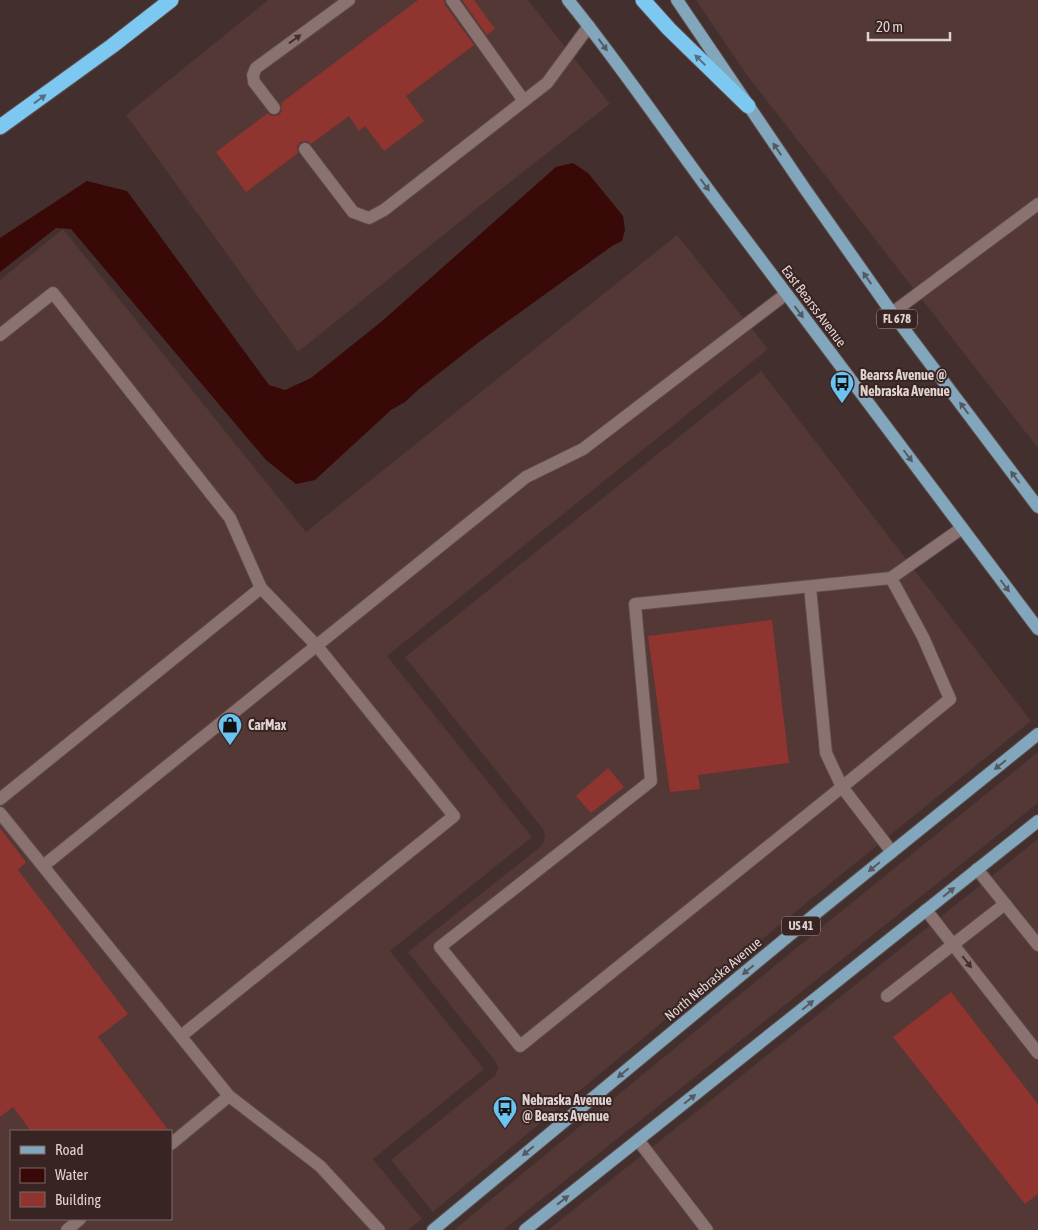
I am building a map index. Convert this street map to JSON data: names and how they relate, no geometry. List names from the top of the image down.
{
  "streets": {
    "main road": [
      "East Bearss Avenue",
      "FL 678",
      "US 41",
      "North Nebraska Avenue"
    ]
  },
  "places": {
    "bus stop": ["Bearss Avenue @ Nebraska Avenue", "Nebraska Avenue @ Bearss Avenue"],
    "shop": ["CarMax"]
  },
  "legend": ["Road", "Water", "Building"],
  "scale_bar": "20 m"
}
